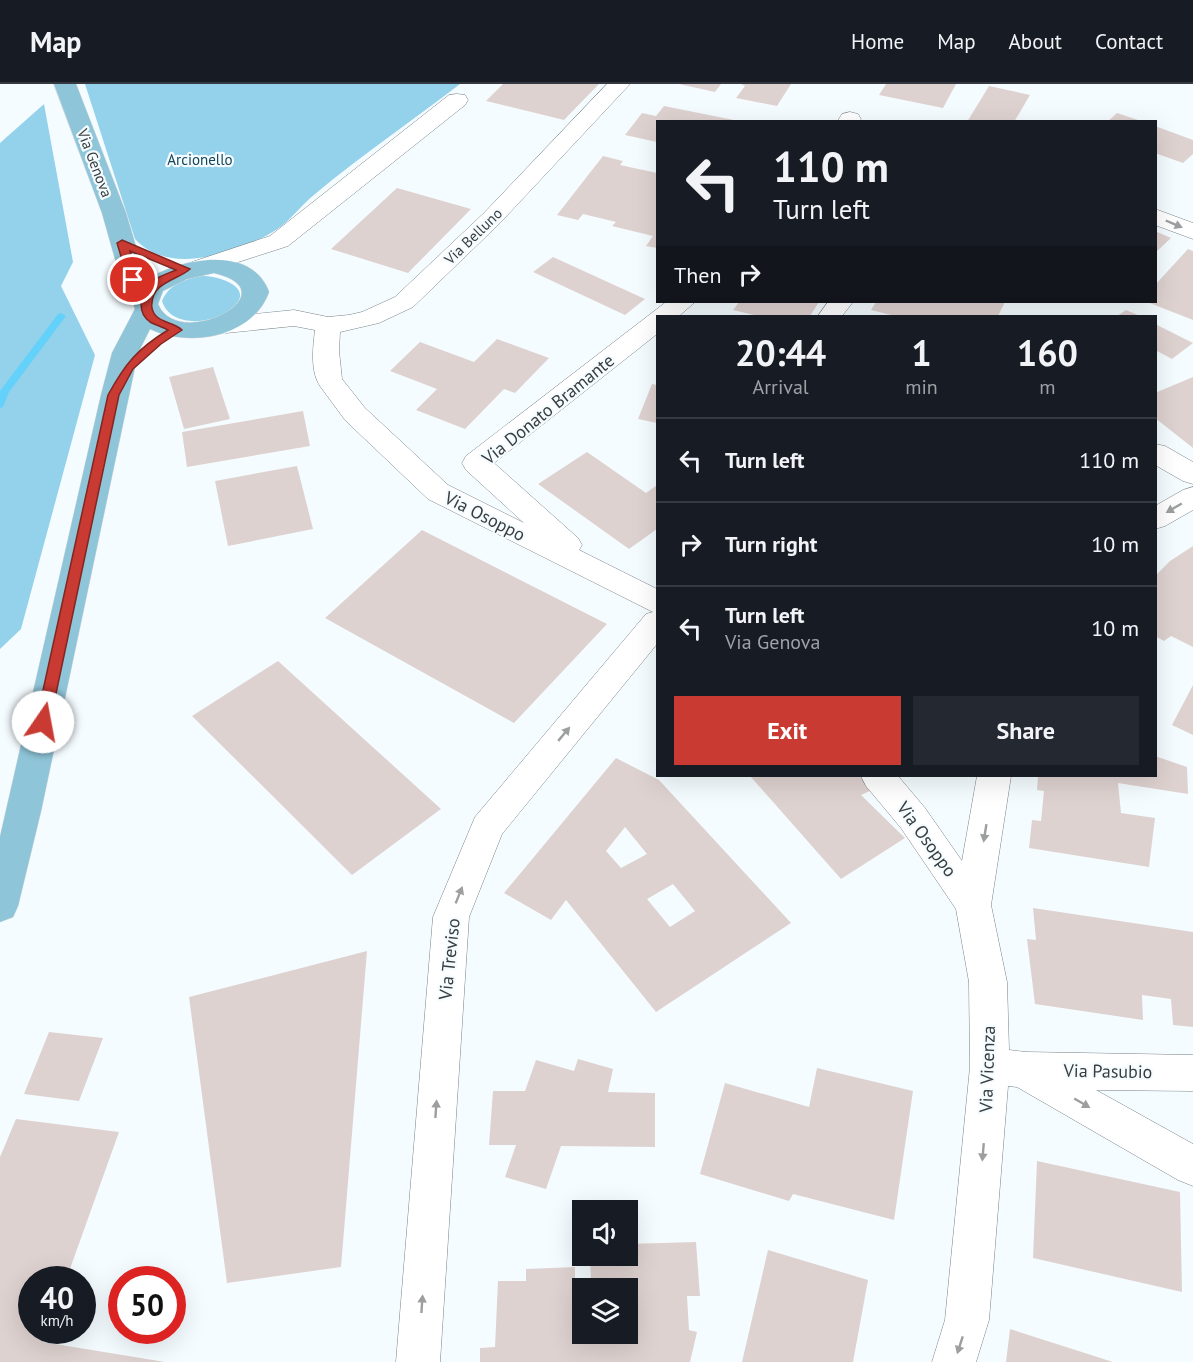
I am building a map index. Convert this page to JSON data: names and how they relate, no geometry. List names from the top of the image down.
{
  "streets": {
    "main road": ["Via Genova"],
    "street": [
      "Via Belluno",
      "Via Donato Bramante",
      "Via Osoppo",
      "Via Treviso",
      "Via Vicenza",
      "Via Pasubio"
    ]
  },
  "crossings": [
    ["Via Genova", "Via Belluno"],
    ["Via Belluno", "Via Osoppo"],
    ["Via Donato Bramante", "Via Osoppo"],
    ["Via Osoppo", "Via Vicenza"],
    ["Via Vicenza", "Via Pasubio"]
  ],
  "one_way": ["Via Treviso", "Via Vicenza"],
  "parks": ["Arcionello"],
  "page": {
    "header": "Map",
    "nav": [
      "Home",
      "Map",
      "About",
      "Contact"
    ],
    "turn": ["110 m", "Turn left"],
    "then": "Then",
    "eta": [
      "20:44",
      "Arrival",
      "1",
      "min",
      "160",
      "m"
    ],
    "list": [
      {
        "name": "Turn left",
        "value": "110 m"
      },
      {
        "name": "Turn right",
        "value": "10 m"
      },
      {
        "name": "Turn left",
        "note": "Via Genova",
        "value": "10 m"
      }
    ],
    "buttons": ["Exit", "Share"],
    "speed": "40 km/h",
    "limit": "50"
  }
}
